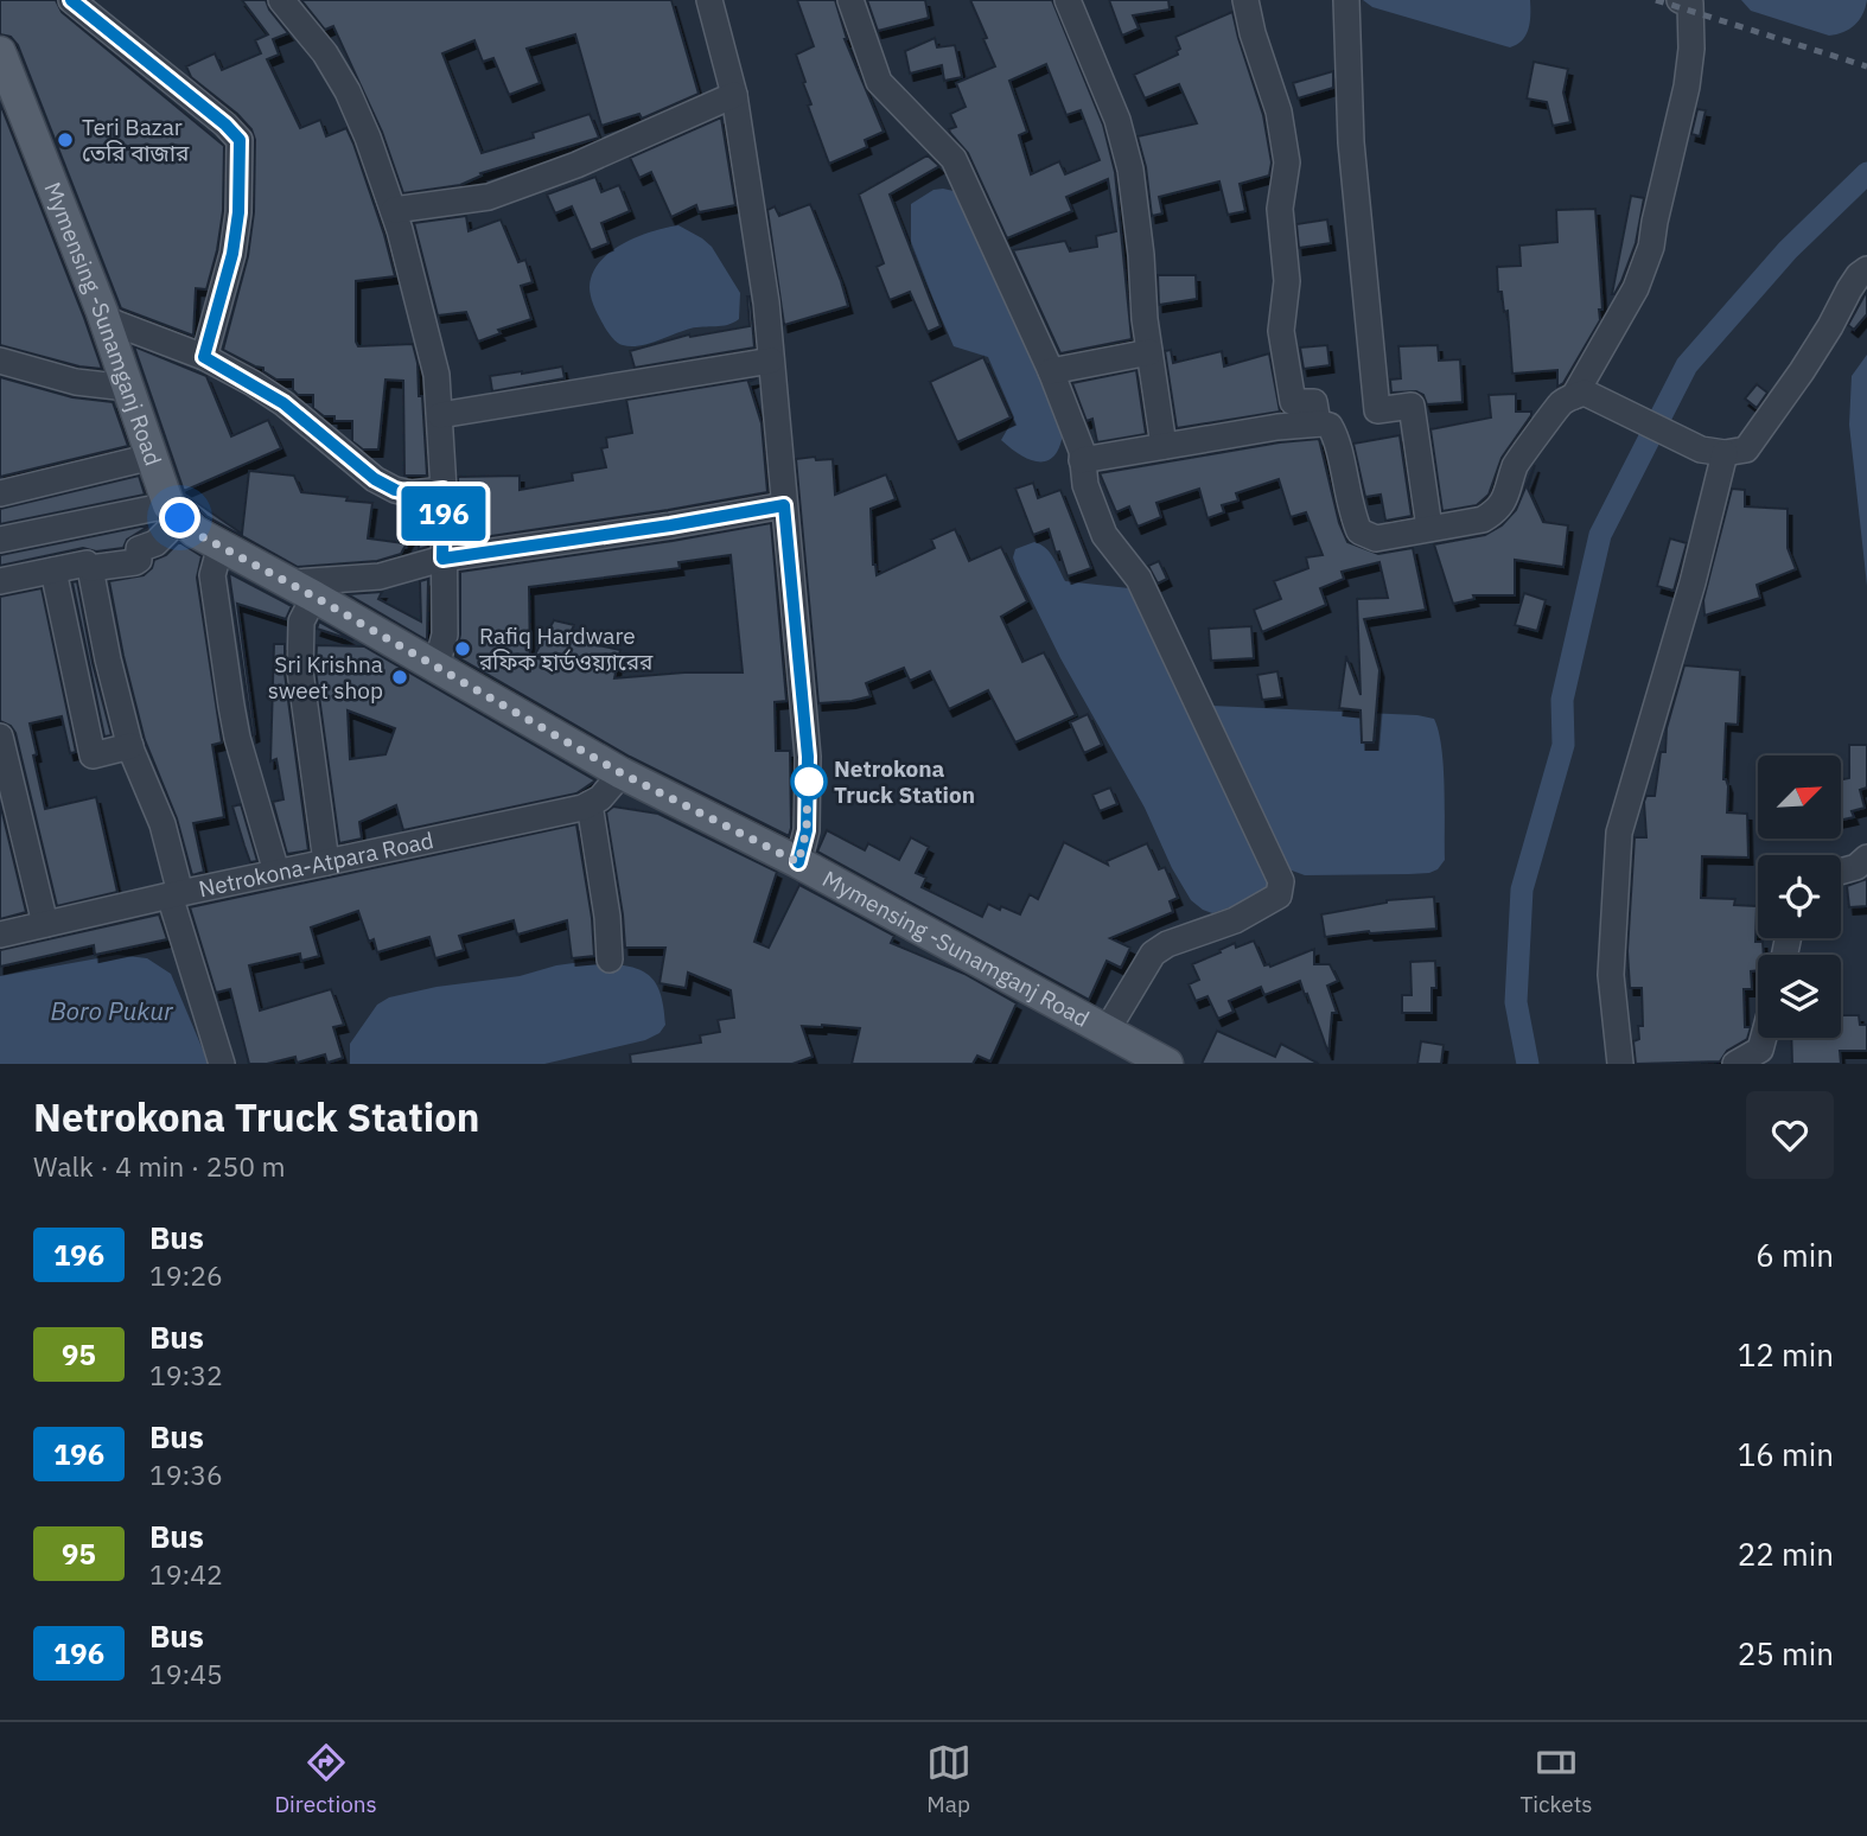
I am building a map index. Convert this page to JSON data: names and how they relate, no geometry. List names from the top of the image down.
{
  "streets": {
    "main road": ["Mymensing -Sunamganj Road"],
    "street": ["Netrokona-Atpara Road"]
  },
  "crossings": [
    ["Mymensing -Sunamganj Road", "Netrokona-Atpara Road"]
  ],
  "water": ["Boro Pukur"],
  "places": [
    "Teri Bazar তেরি বাজার",
    "Rafiq Hardware রফিক হার্ডওয়্যারের",
    "Sri Krishna sweet shop",
    "Netrokona Truck Station"
  ],
  "lines": ["bus line 196"],
  "north": "top right",
  "page": {
    "on_map": "196",
    "heading": ["Netrokona Truck Station", "Walk · 4 min · 250 m"],
    "list": [
      {
        "mark": "196",
        "name": "Bus",
        "note": "19:26",
        "value": "6 min"
      },
      {
        "mark": "95",
        "name": "Bus",
        "note": "19:32",
        "value": "12 min"
      },
      {
        "mark": "196",
        "name": "Bus",
        "note": "19:36",
        "value": "16 min"
      },
      {
        "mark": "95",
        "name": "Bus",
        "note": "19:42",
        "value": "22 min"
      },
      {
        "mark": "196",
        "name": "Bus",
        "note": "19:45",
        "value": "25 min"
      }
    ],
    "tabs": ["Directions", "Map", "Tickets"]
  }
}
